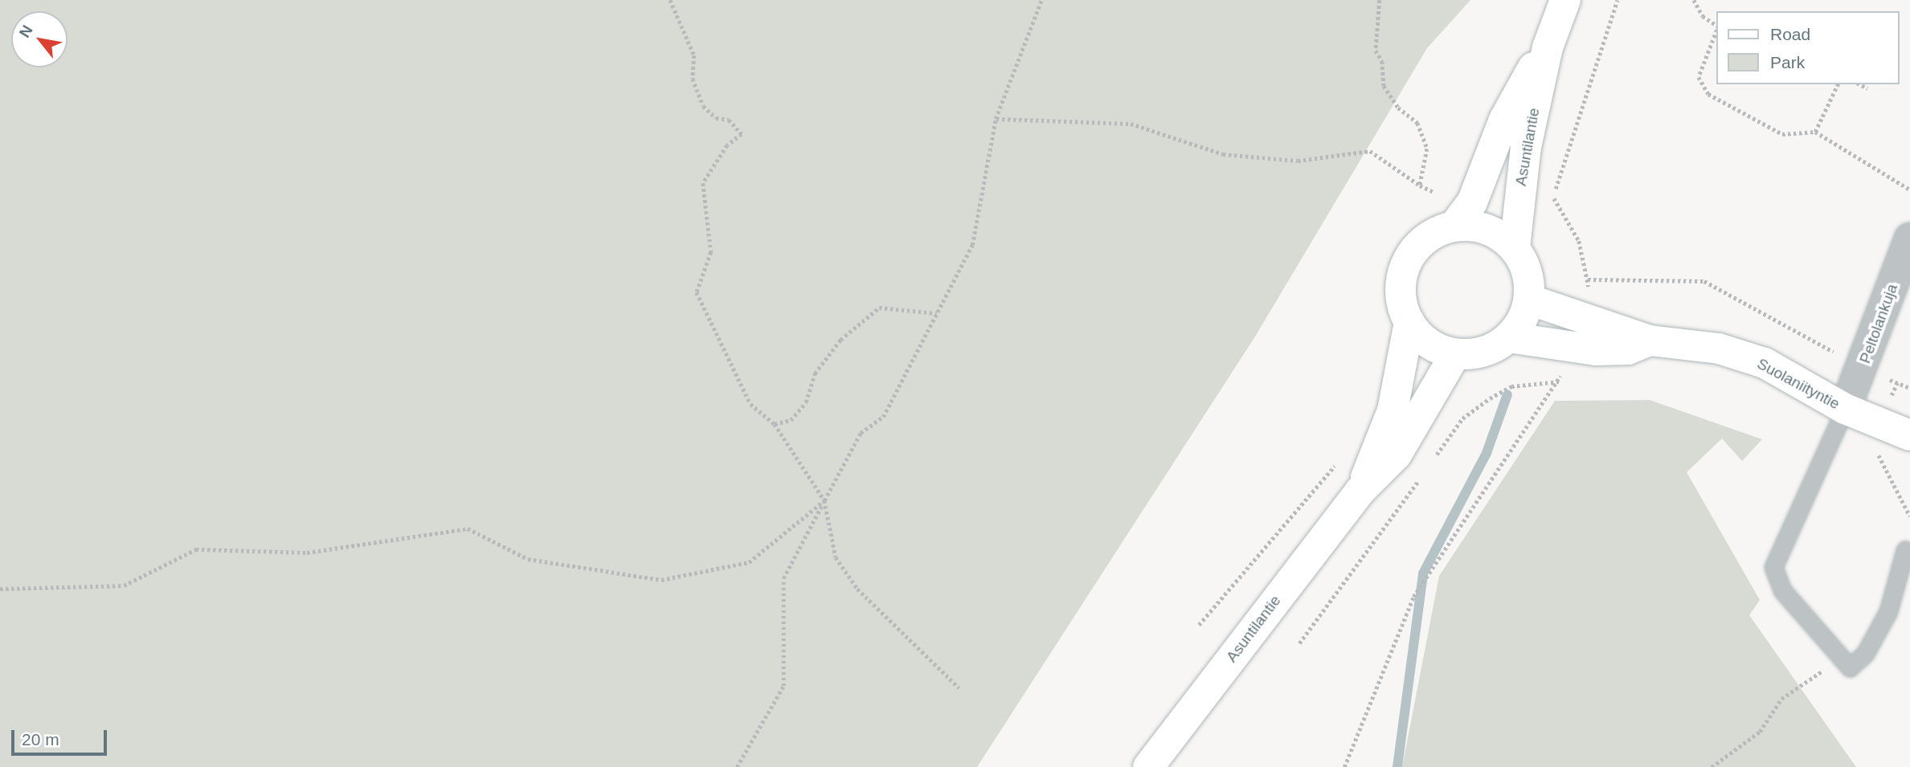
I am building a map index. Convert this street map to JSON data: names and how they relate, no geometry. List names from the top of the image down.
{
  "streets": {
    "street": ["Asuntilantie", "Peltolankuja", "Suolaniityntie"]
  },
  "crossings": [
    ["Asuntilantie", "Suolaniityntie"],
    ["Peltolankuja", "Suolaniityntie"]
  ],
  "legend": ["Road", "Park"],
  "scale_bar": "20 m",
  "north": "top left"
}
